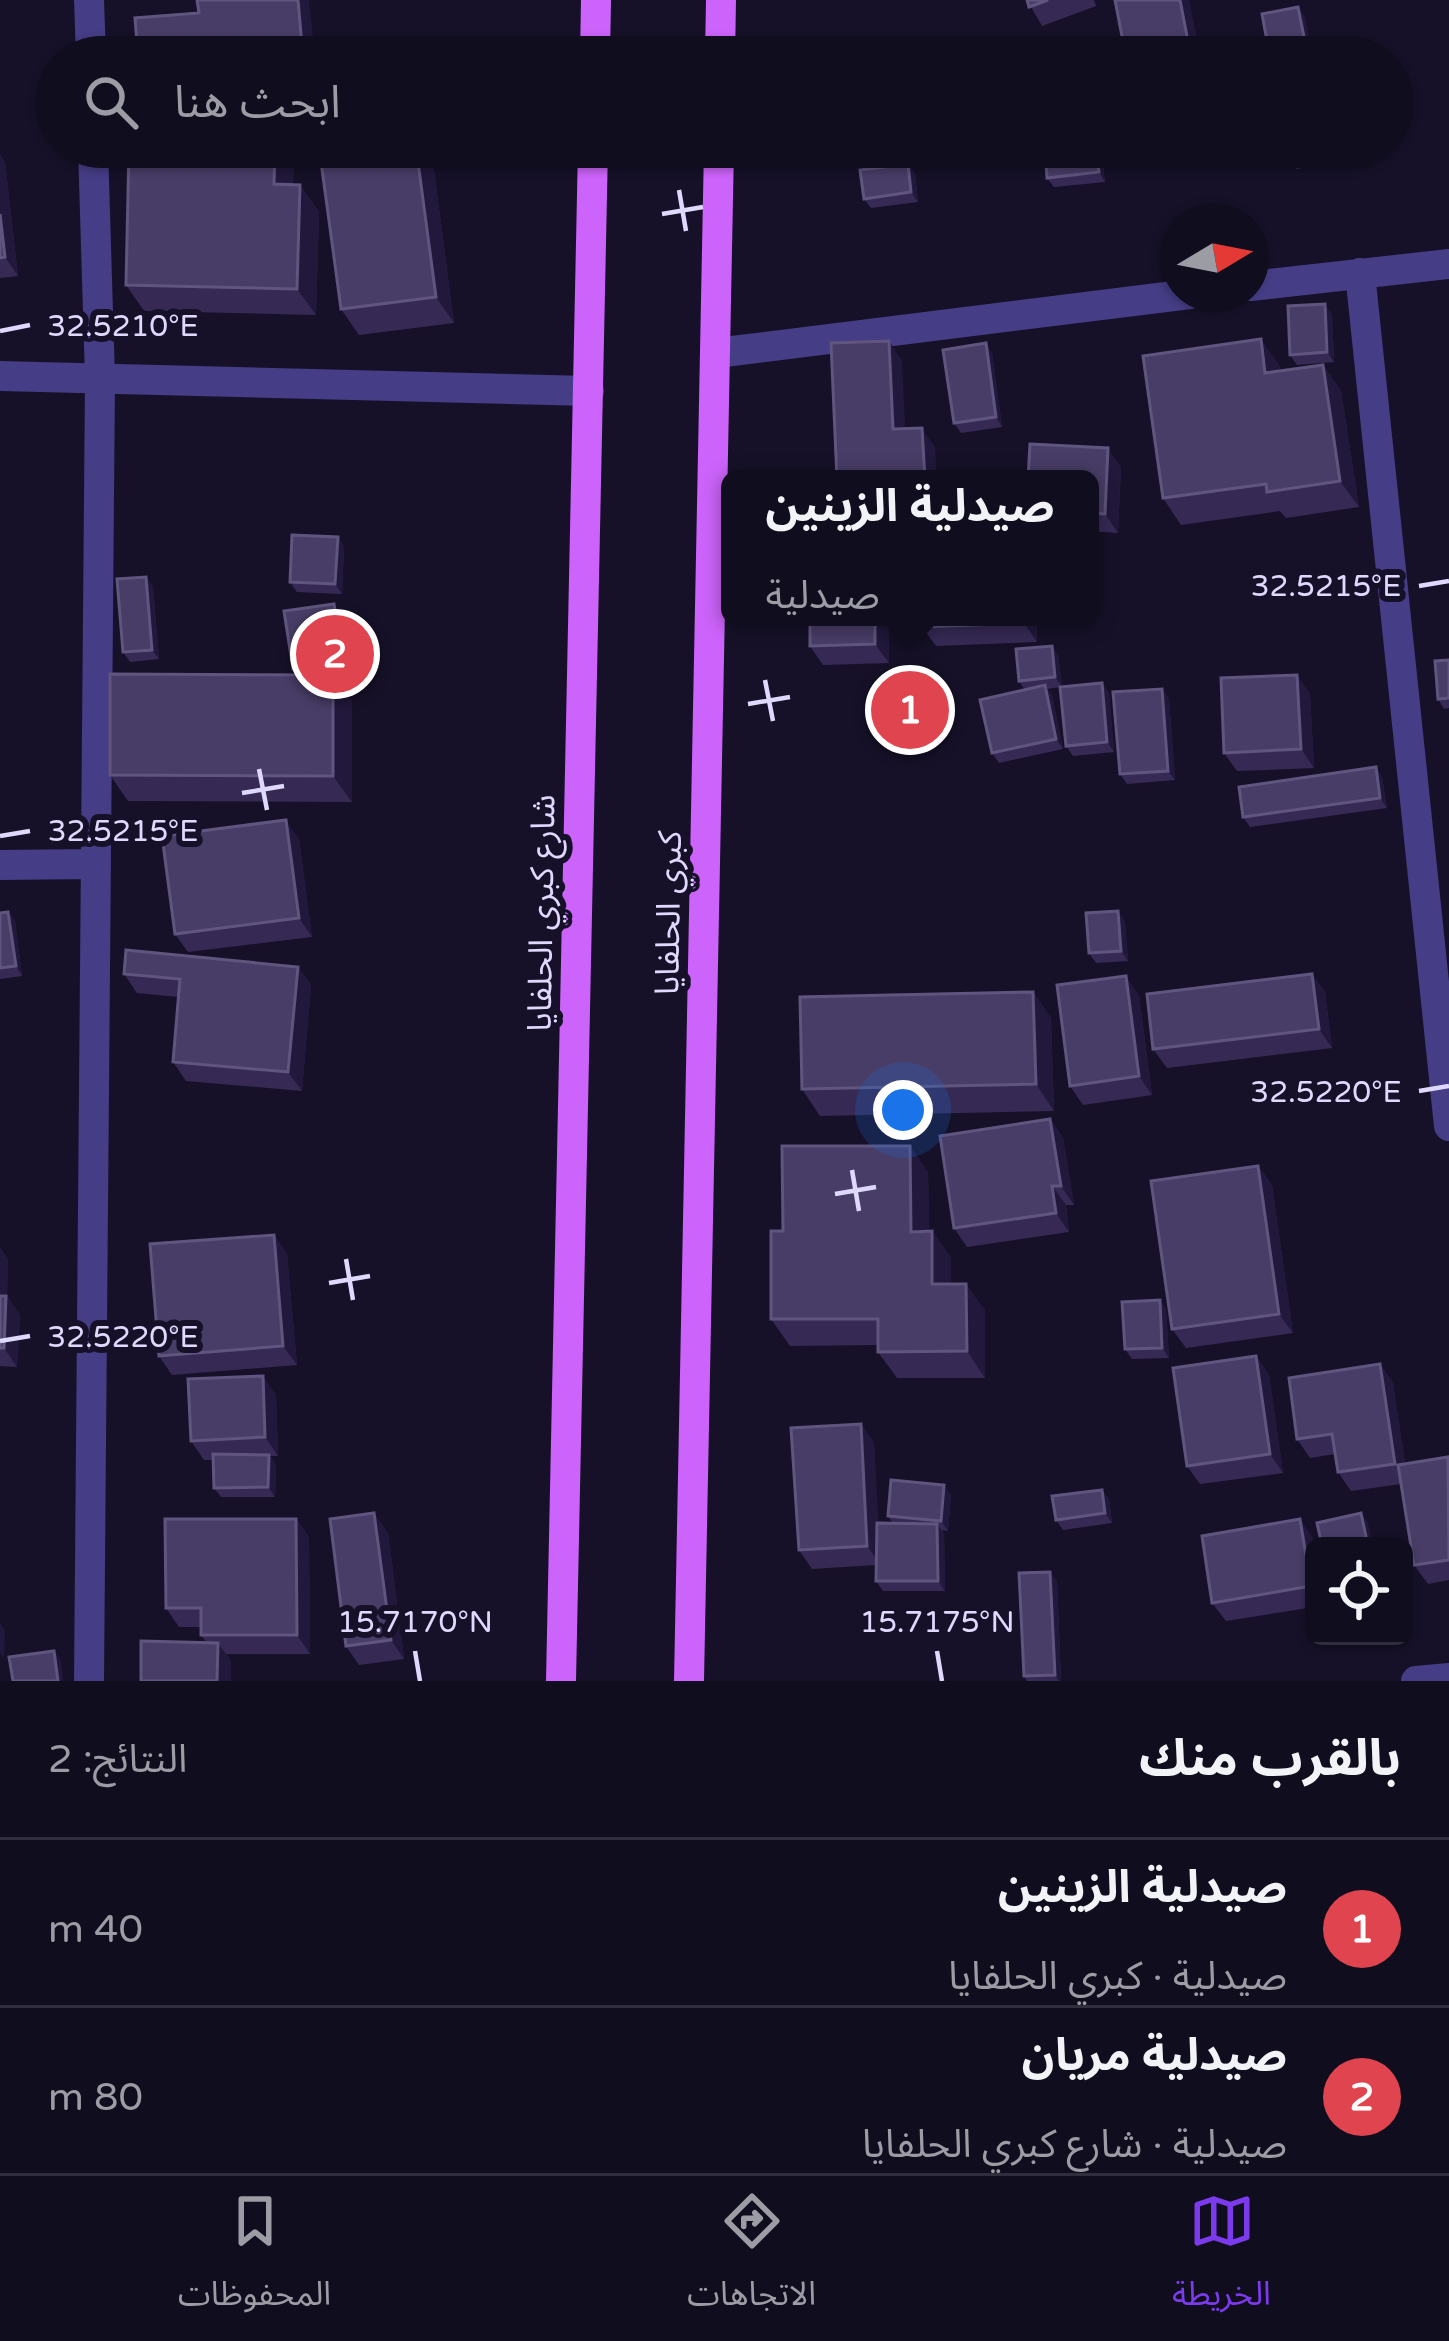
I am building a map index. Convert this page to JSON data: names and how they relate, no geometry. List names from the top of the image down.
{
  "streets": {
    "main road": ["شارع كبري الحلفايا", "كبري الحلفايا"]
  },
  "north": "right",
  "page": {
    "search": "ابحث هنا",
    "popup": ["صيدلية الزينين", "صيدلية"],
    "pins": ["2", "1"],
    "heading": ["بالقرب منك", "النتائج: 2"],
    "list": [
      {
        "mark": "1",
        "name": "صيدلية الزينين",
        "note": "صيدلية · كبري الحلفايا",
        "value": "40 m"
      },
      {
        "mark": "2",
        "name": "صيدلية مريان",
        "note": "صيدلية · شارع كبري الحلفايا",
        "value": "80 m"
      }
    ],
    "nav": ["الخريطة", "الاتجاهات", "المحفوظات"]
  },
  "coordinates": [
    "32.5210°E",
    "32.5215°E",
    "32.5220°E",
    "15.7170°N",
    "15.7175°N"
  ]
}
